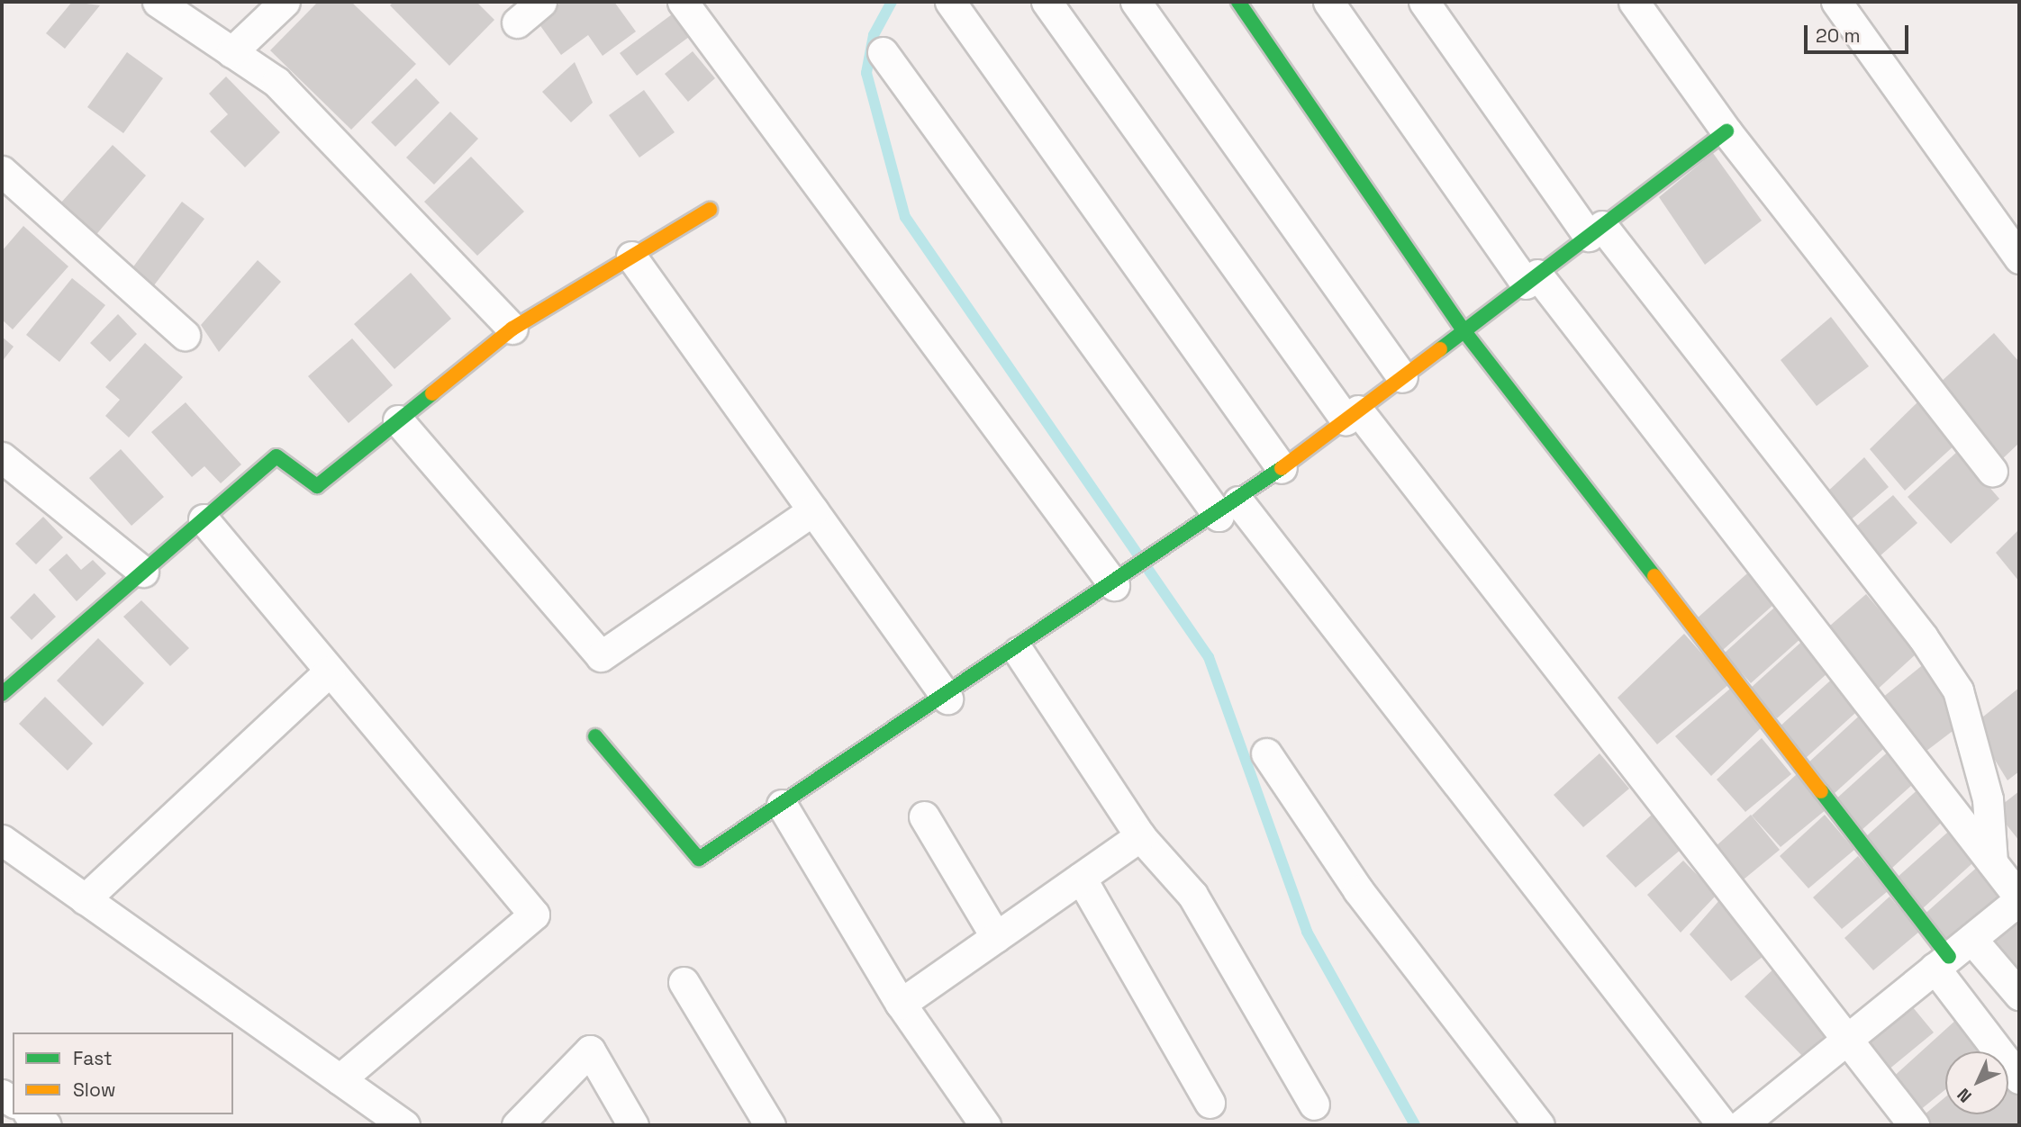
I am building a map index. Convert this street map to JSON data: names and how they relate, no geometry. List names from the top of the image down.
{
  "legend": ["Fast", "Slow"],
  "scale_bar": "20 m",
  "north": "bottom left"
}
